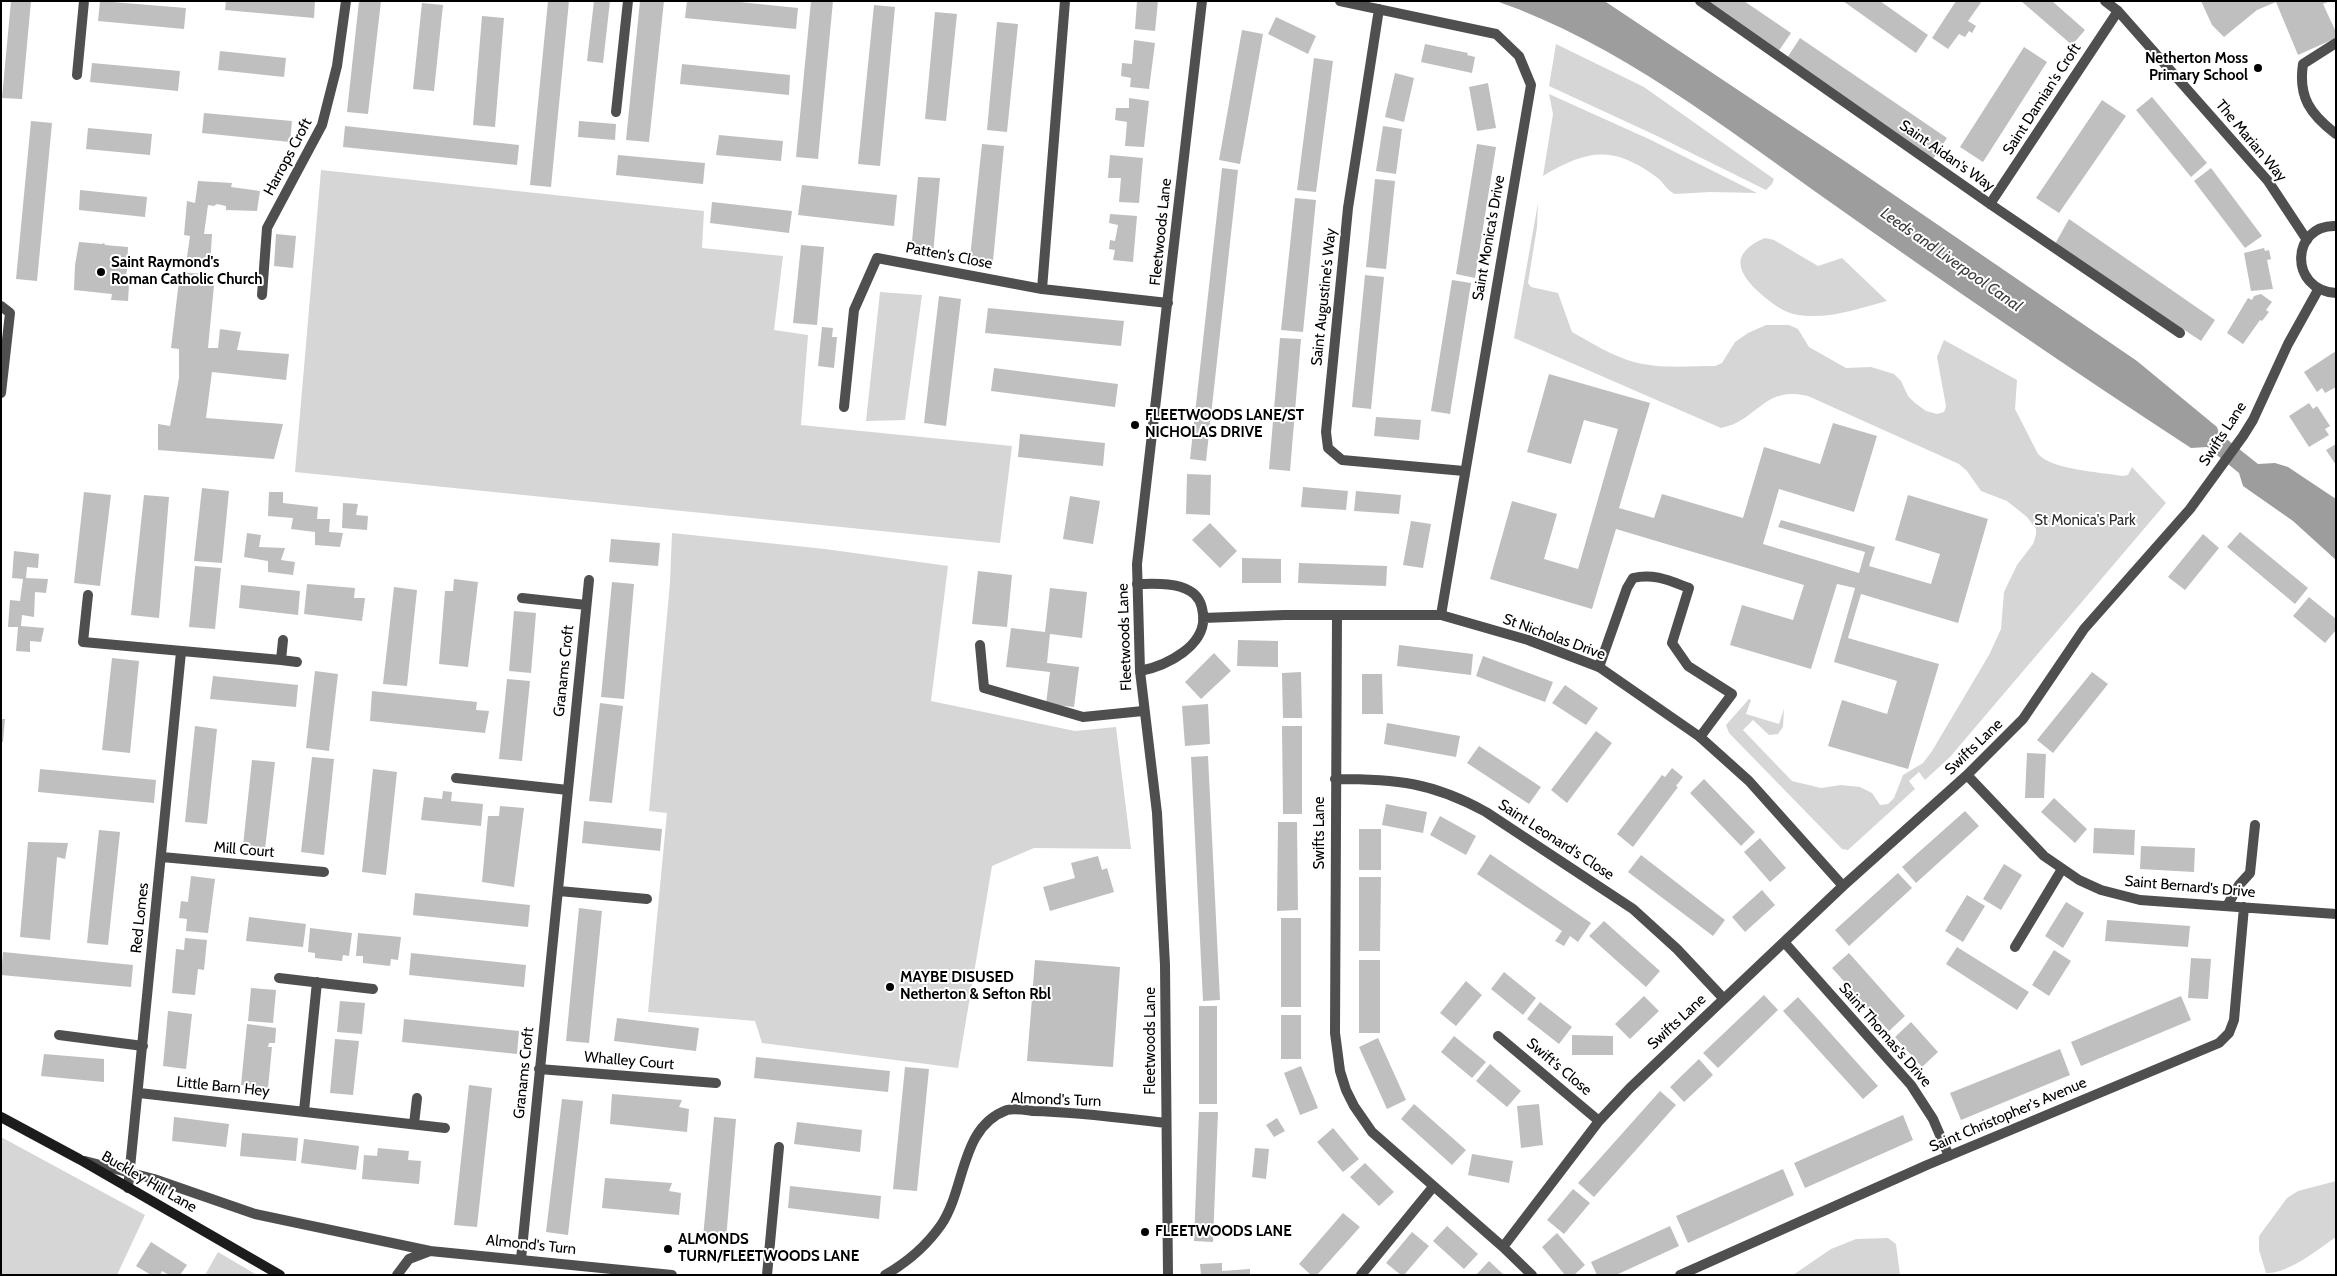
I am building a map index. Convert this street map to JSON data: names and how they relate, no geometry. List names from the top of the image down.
{
  "streets": {
    "main road": ["Buckley Hill Lane"],
    "street": [
      "Saint Damian's Croft",
      "The Marian Way",
      "Saint Aidan's Way",
      "Harrops Croft",
      "Fleetwoods Lane",
      "Saint Monica's Drive",
      "Patten's Close",
      "Saint Augustine's Way",
      "Swifts Lane",
      "St Nicholas Drive",
      "Granams Croft",
      "Saint Leonard's Close",
      "Mill Court",
      "Saint Bernard's Drive",
      "Red Lomes",
      "Saint Thomas's Drive",
      "Whalley Court",
      "Swift's Close",
      "Little Barn Hey",
      "Almond's Turn",
      "Saint Christopher's Avenue"
    ]
  },
  "crossings": [
    ["Saint Damian's Croft", "The Marian Way"],
    ["Saint Damian's Croft", "Saint Aidan's Way"],
    ["Fleetwoods Lane", "Patten's Close"],
    ["Fleetwoods Lane", "Almond's Turn"],
    ["Saint Monica's Drive", "Saint Augustine's Way"],
    ["Saint Monica's Drive", "St Nicholas Drive"],
    ["Swifts Lane", "St Nicholas Drive"],
    ["Swifts Lane", "Saint Leonard's Close"],
    ["Swifts Lane", "Saint Bernard's Drive"],
    ["Swifts Lane", "Saint Thomas's Drive"],
    ["Swifts Lane", "Swift's Close"],
    ["Granams Croft", "Whalley Court"],
    ["Granams Croft", "Almond's Turn"],
    ["Mill Court", "Red Lomes"],
    ["Saint Bernard's Drive", "Saint Christopher's Avenue"],
    ["Red Lomes", "Little Barn Hey"],
    ["Red Lomes", "Buckley Hill Lane"],
    ["Saint Thomas's Drive", "Saint Christopher's Avenue"]
  ],
  "water": ["Leeds and Liverpool Canal"],
  "parks": ["St Monica's Park"],
  "places": [
    "Netherton Moss Primary School",
    "Saint Raymond's Roman Catholic Church",
    "FLEETWOODS LANE/ST NICHOLAS DRIVE",
    "MAYBE DISUSED Netherton & Sefton Rbl",
    "FLEETWOODS LANE",
    "ALMONDS TURN/FLEETWOODS LANE"
  ]
}
